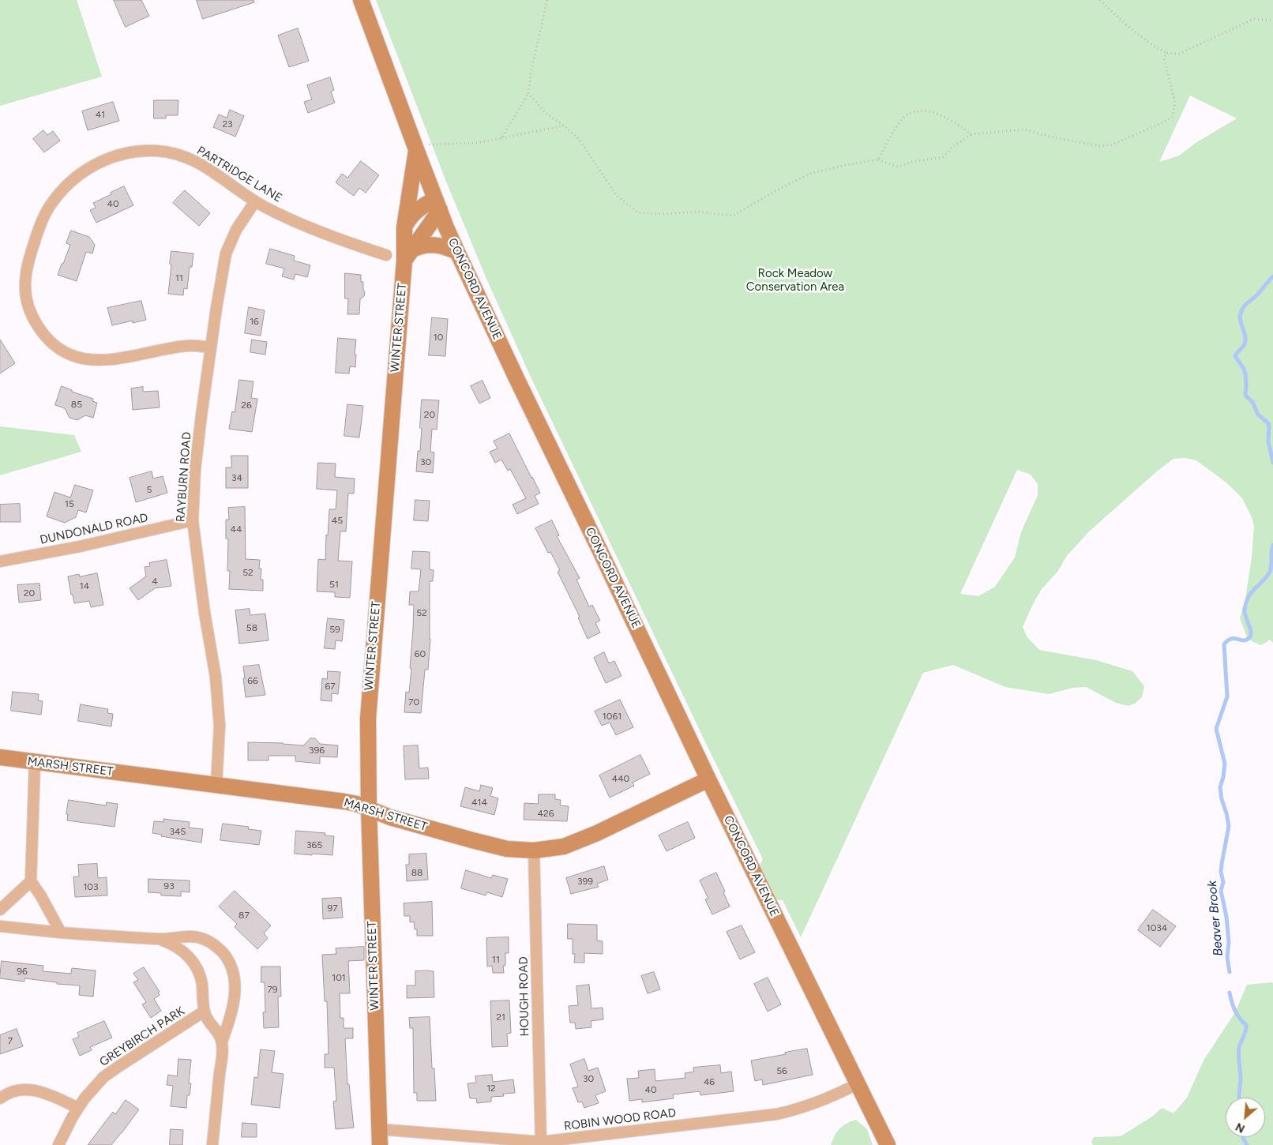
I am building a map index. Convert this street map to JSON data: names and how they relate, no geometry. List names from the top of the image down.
{
  "streets": {
    "main road": ["CONCORD AVENUE", "WINTER STREET", "MARSH STREET"],
    "street": [
      "PARTRIDGE LANE",
      "RAYBURN ROAD",
      "DUNDONALD ROAD",
      "HOUGH ROAD",
      "GREYBIRCH PARK",
      "ROBIN WOOD ROAD"
    ]
  },
  "crossings": [
    ["PARTRIDGE LANE", "RAYBURN ROAD"],
    ["CONCORD AVENUE", "WINTER STREET"],
    ["CONCORD AVENUE", "MARSH STREET"],
    ["CONCORD AVENUE", "ROBIN WOOD ROAD"],
    ["WINTER STREET", "MARSH STREET"],
    ["WINTER STREET", "ROBIN WOOD ROAD"],
    ["RAYBURN ROAD", "DUNDONALD ROAD"],
    ["RAYBURN ROAD", "MARSH STREET"],
    ["MARSH STREET", "HOUGH ROAD"],
    ["HOUGH ROAD", "ROBIN WOOD ROAD"]
  ],
  "water": ["Beaver Brook"],
  "parks": ["Rock Meadow Conservation Area"],
  "house_numbers": [
    "41",
    "23",
    "40",
    "11",
    "16",
    "10",
    "85",
    "26",
    "20",
    "30",
    "34",
    "5",
    "15",
    "45",
    "44",
    "52",
    "4",
    "51",
    "14",
    "20",
    "52",
    "58",
    "59",
    "60",
    "66",
    "67",
    "70",
    "1061",
    "396",
    "440",
    "414",
    "426",
    "345",
    "365",
    "88",
    "399",
    "93",
    "103",
    "97",
    "87",
    "1034",
    "11",
    "96",
    "101",
    "79",
    "21",
    "7",
    "56",
    "30",
    "46",
    "12",
    "40"
  ],
  "north": "bottom left"
}
